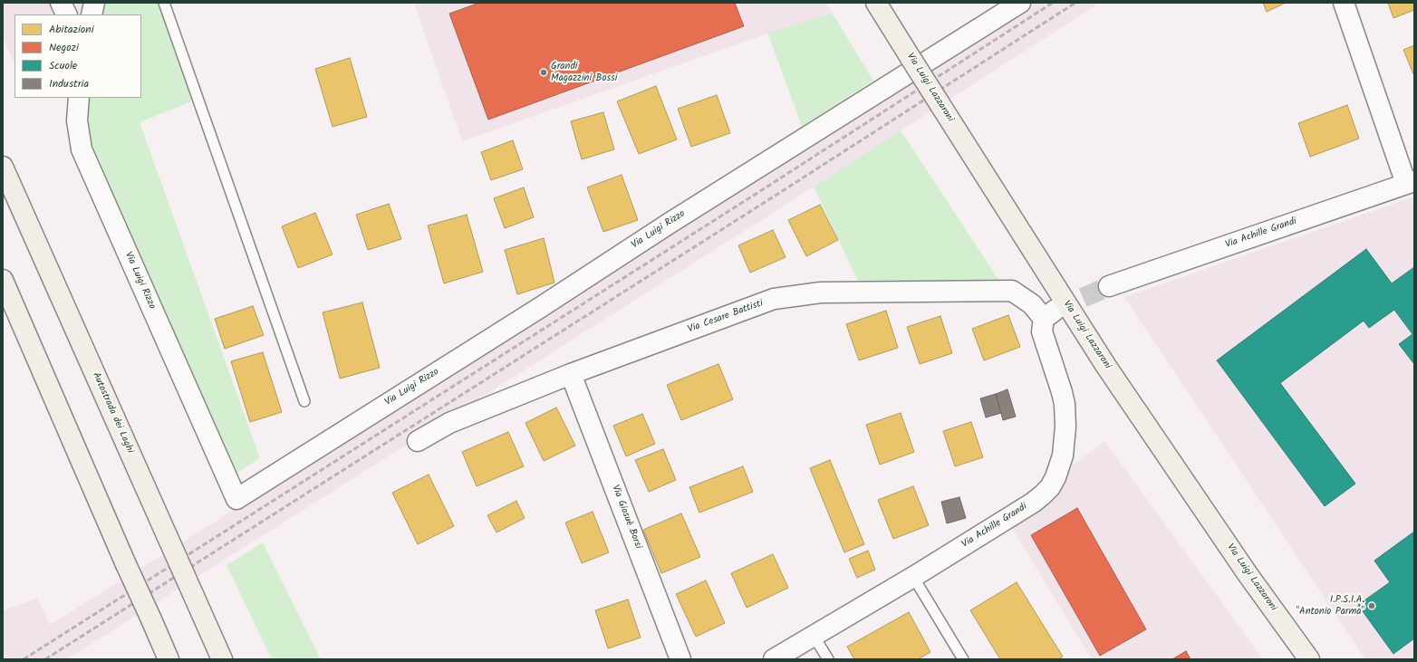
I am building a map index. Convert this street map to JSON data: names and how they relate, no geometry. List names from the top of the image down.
{
  "streets": {
    "main road": ["Via Luigi Lazzaroni", "Autostrada dei Laghi"],
    "street": [
      "Via Luigi Rizzo",
      "Via Achille Grandi",
      "Via Cesare Battisti",
      "Via Giosuè Borsi"
    ]
  },
  "crossings": [
    ["Via Achille Grandi", "Via Cesare Battisti"],
    ["Via Cesare Battisti", "Via Giosuè Borsi"]
  ],
  "places": ["Grandi Magazzini Bossi", "I.P.S.I.A. \"Antonio Parma\""],
  "legend": [
    "Abitazioni",
    "Negozi",
    "Scuole",
    "Industria"
  ]
}
